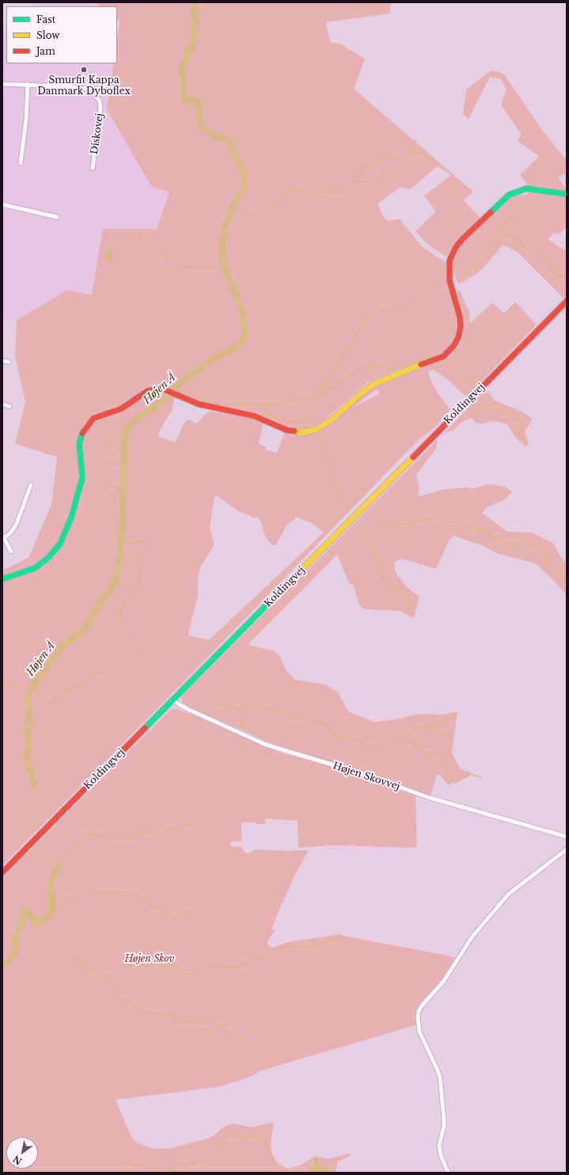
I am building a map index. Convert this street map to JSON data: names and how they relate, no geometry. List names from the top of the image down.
{
  "streets": {
    "street": ["Diskovej", "Koldingvej", "Højen Skovvej"]
  },
  "crossings": [
    ["Koldingvej", "Højen Skovvej"]
  ],
  "water": ["Højen Å"],
  "parks": ["Højen Skov"],
  "places": ["Smurfit Kappa Danmark Dyboflex"],
  "legend": ["Fast", "Slow", "Jam"],
  "north": "bottom left"
}
